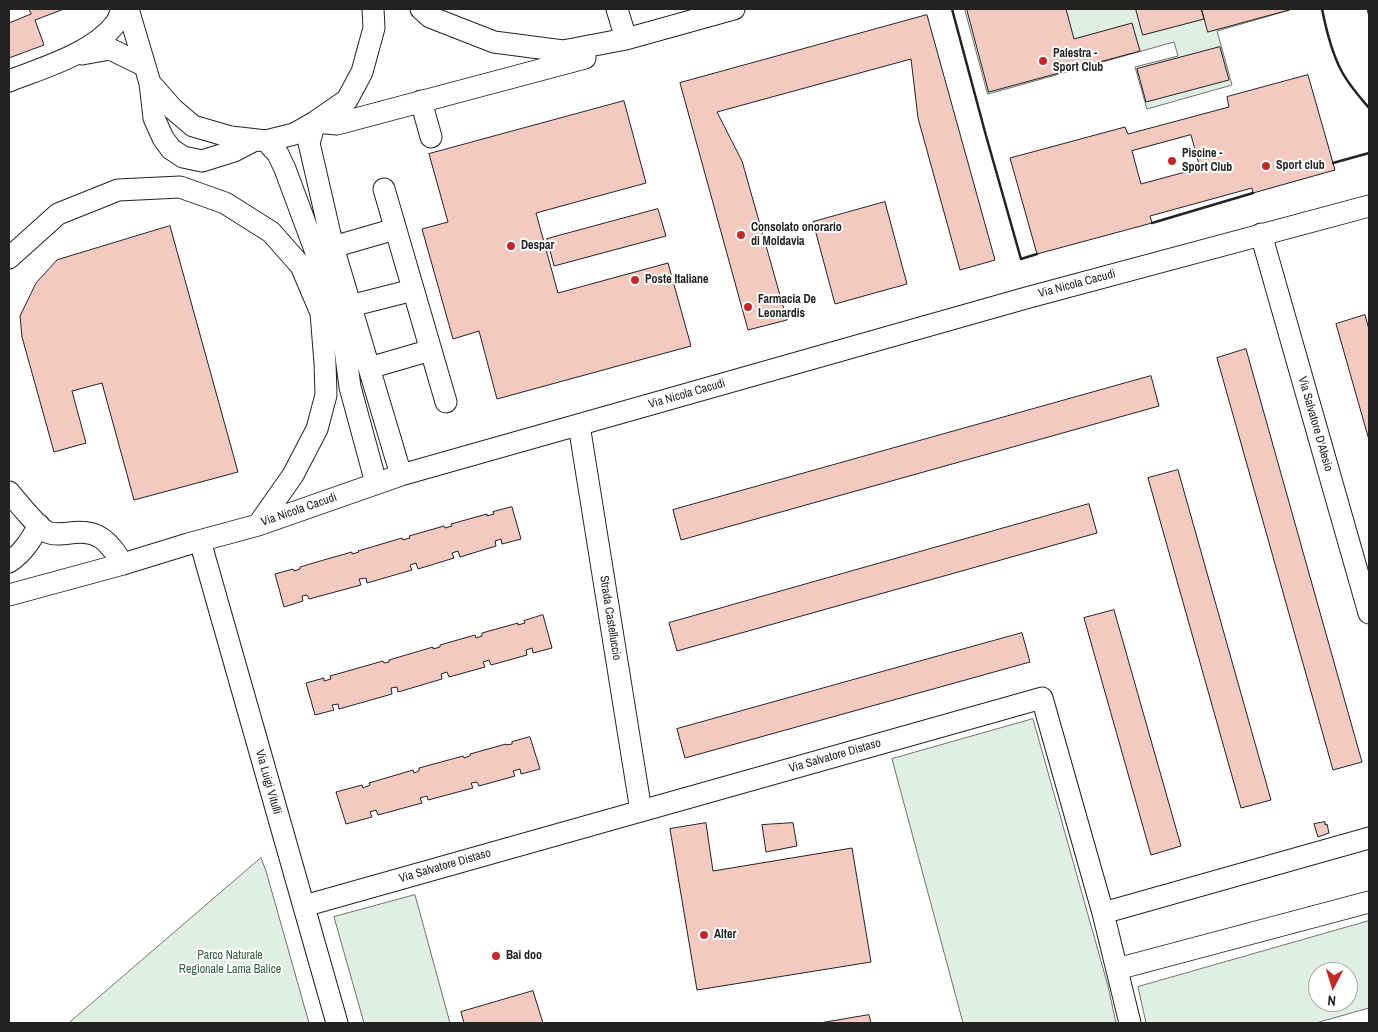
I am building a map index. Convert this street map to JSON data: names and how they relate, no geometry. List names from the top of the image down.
{
  "streets": {
    "street": [
      "Via Nicola Cacudi",
      "Via Salvatore D'Alesio",
      "Strada Castelluccio",
      "Via Salvatore Distaso",
      "Via Luigi Vitulli"
    ]
  },
  "crossings": [
    ["Via Nicola Cacudi", "Via Salvatore D'Alesio"],
    ["Via Nicola Cacudi", "Strada Castelluccio"],
    ["Via Nicola Cacudi", "Via Luigi Vitulli"],
    ["Strada Castelluccio", "Via Salvatore Distaso"],
    ["Via Salvatore Distaso", "Via Luigi Vitulli"]
  ],
  "parks": ["Parco Naturale Regionale Lama Balice"],
  "places": [
    "Palestra - Sport Club",
    "Piscine - Sport Club",
    "Sport club",
    "Consolato onorario di Moldavia",
    "Despar",
    "Poste Italiane",
    "Farmacia De Leonardis",
    "Alter",
    "Bai doo"
  ],
  "north": "bottom"
}
